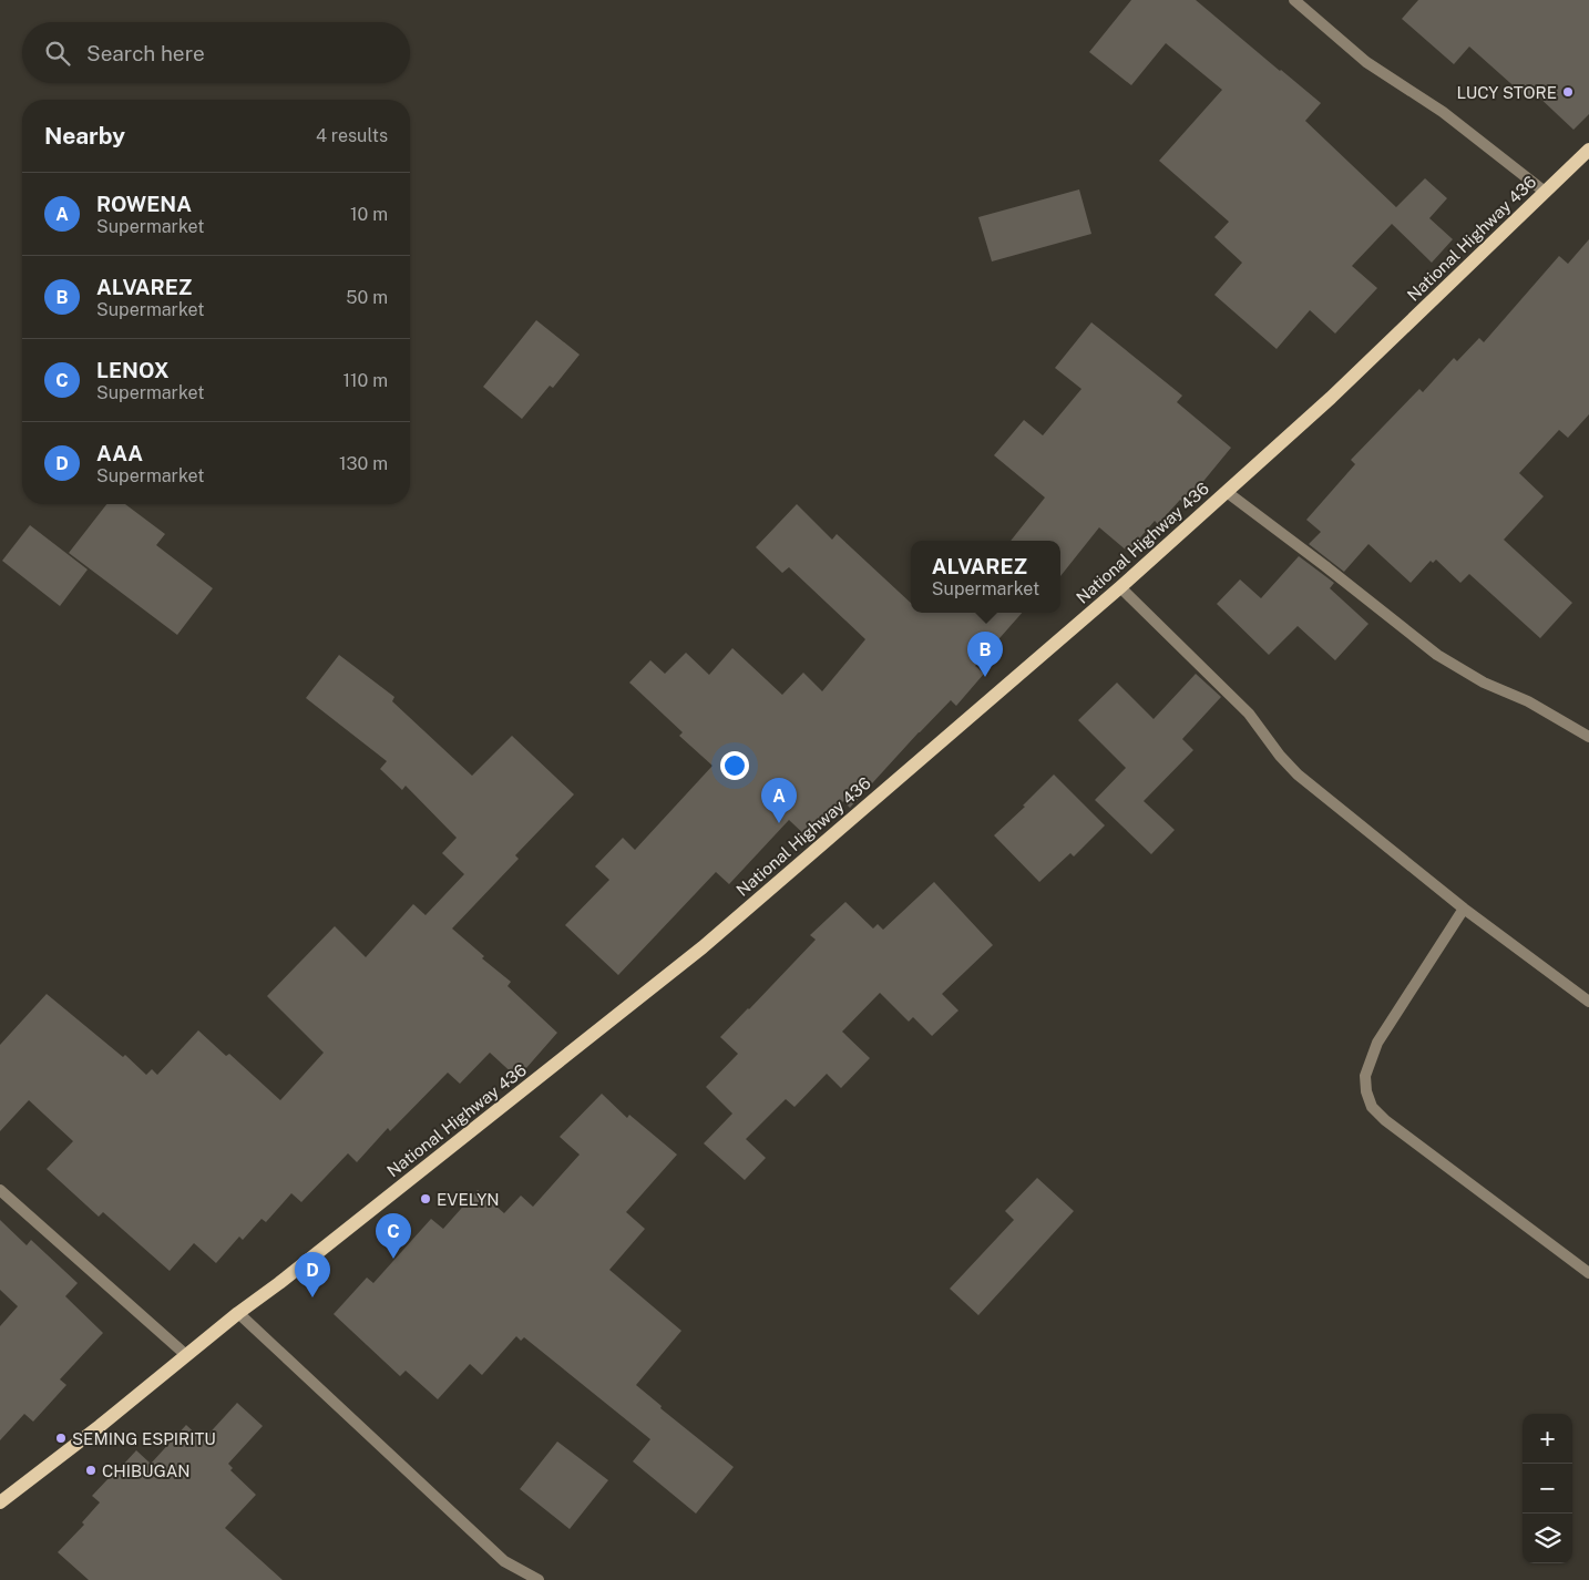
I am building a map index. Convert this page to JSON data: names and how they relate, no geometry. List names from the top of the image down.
{
  "streets": {
    "main road": ["National Highway 436"]
  },
  "places": [
    "LUCY STORE",
    "EVELYN",
    "SEMING ESPIRITU",
    "CHIBUGAN"
  ],
  "page": {
    "search": "Search here",
    "heading": ["Nearby", "4 results"],
    "list": [
      {
        "mark": "A",
        "name": "ROWENA",
        "note": "Supermarket",
        "value": "10 m"
      },
      {
        "mark": "B",
        "name": "ALVAREZ",
        "note": "Supermarket",
        "value": "50 m"
      },
      {
        "mark": "C",
        "name": "LENOX",
        "note": "Supermarket",
        "value": "110 m"
      },
      {
        "mark": "D",
        "name": "AAA",
        "note": "Supermarket",
        "value": "130 m"
      }
    ],
    "popup": ["ALVAREZ", "Supermarket"],
    "pins": [
      "B",
      "A",
      "C",
      "D"
    ],
    "map_buttons": ["+", "−"]
  }
}
